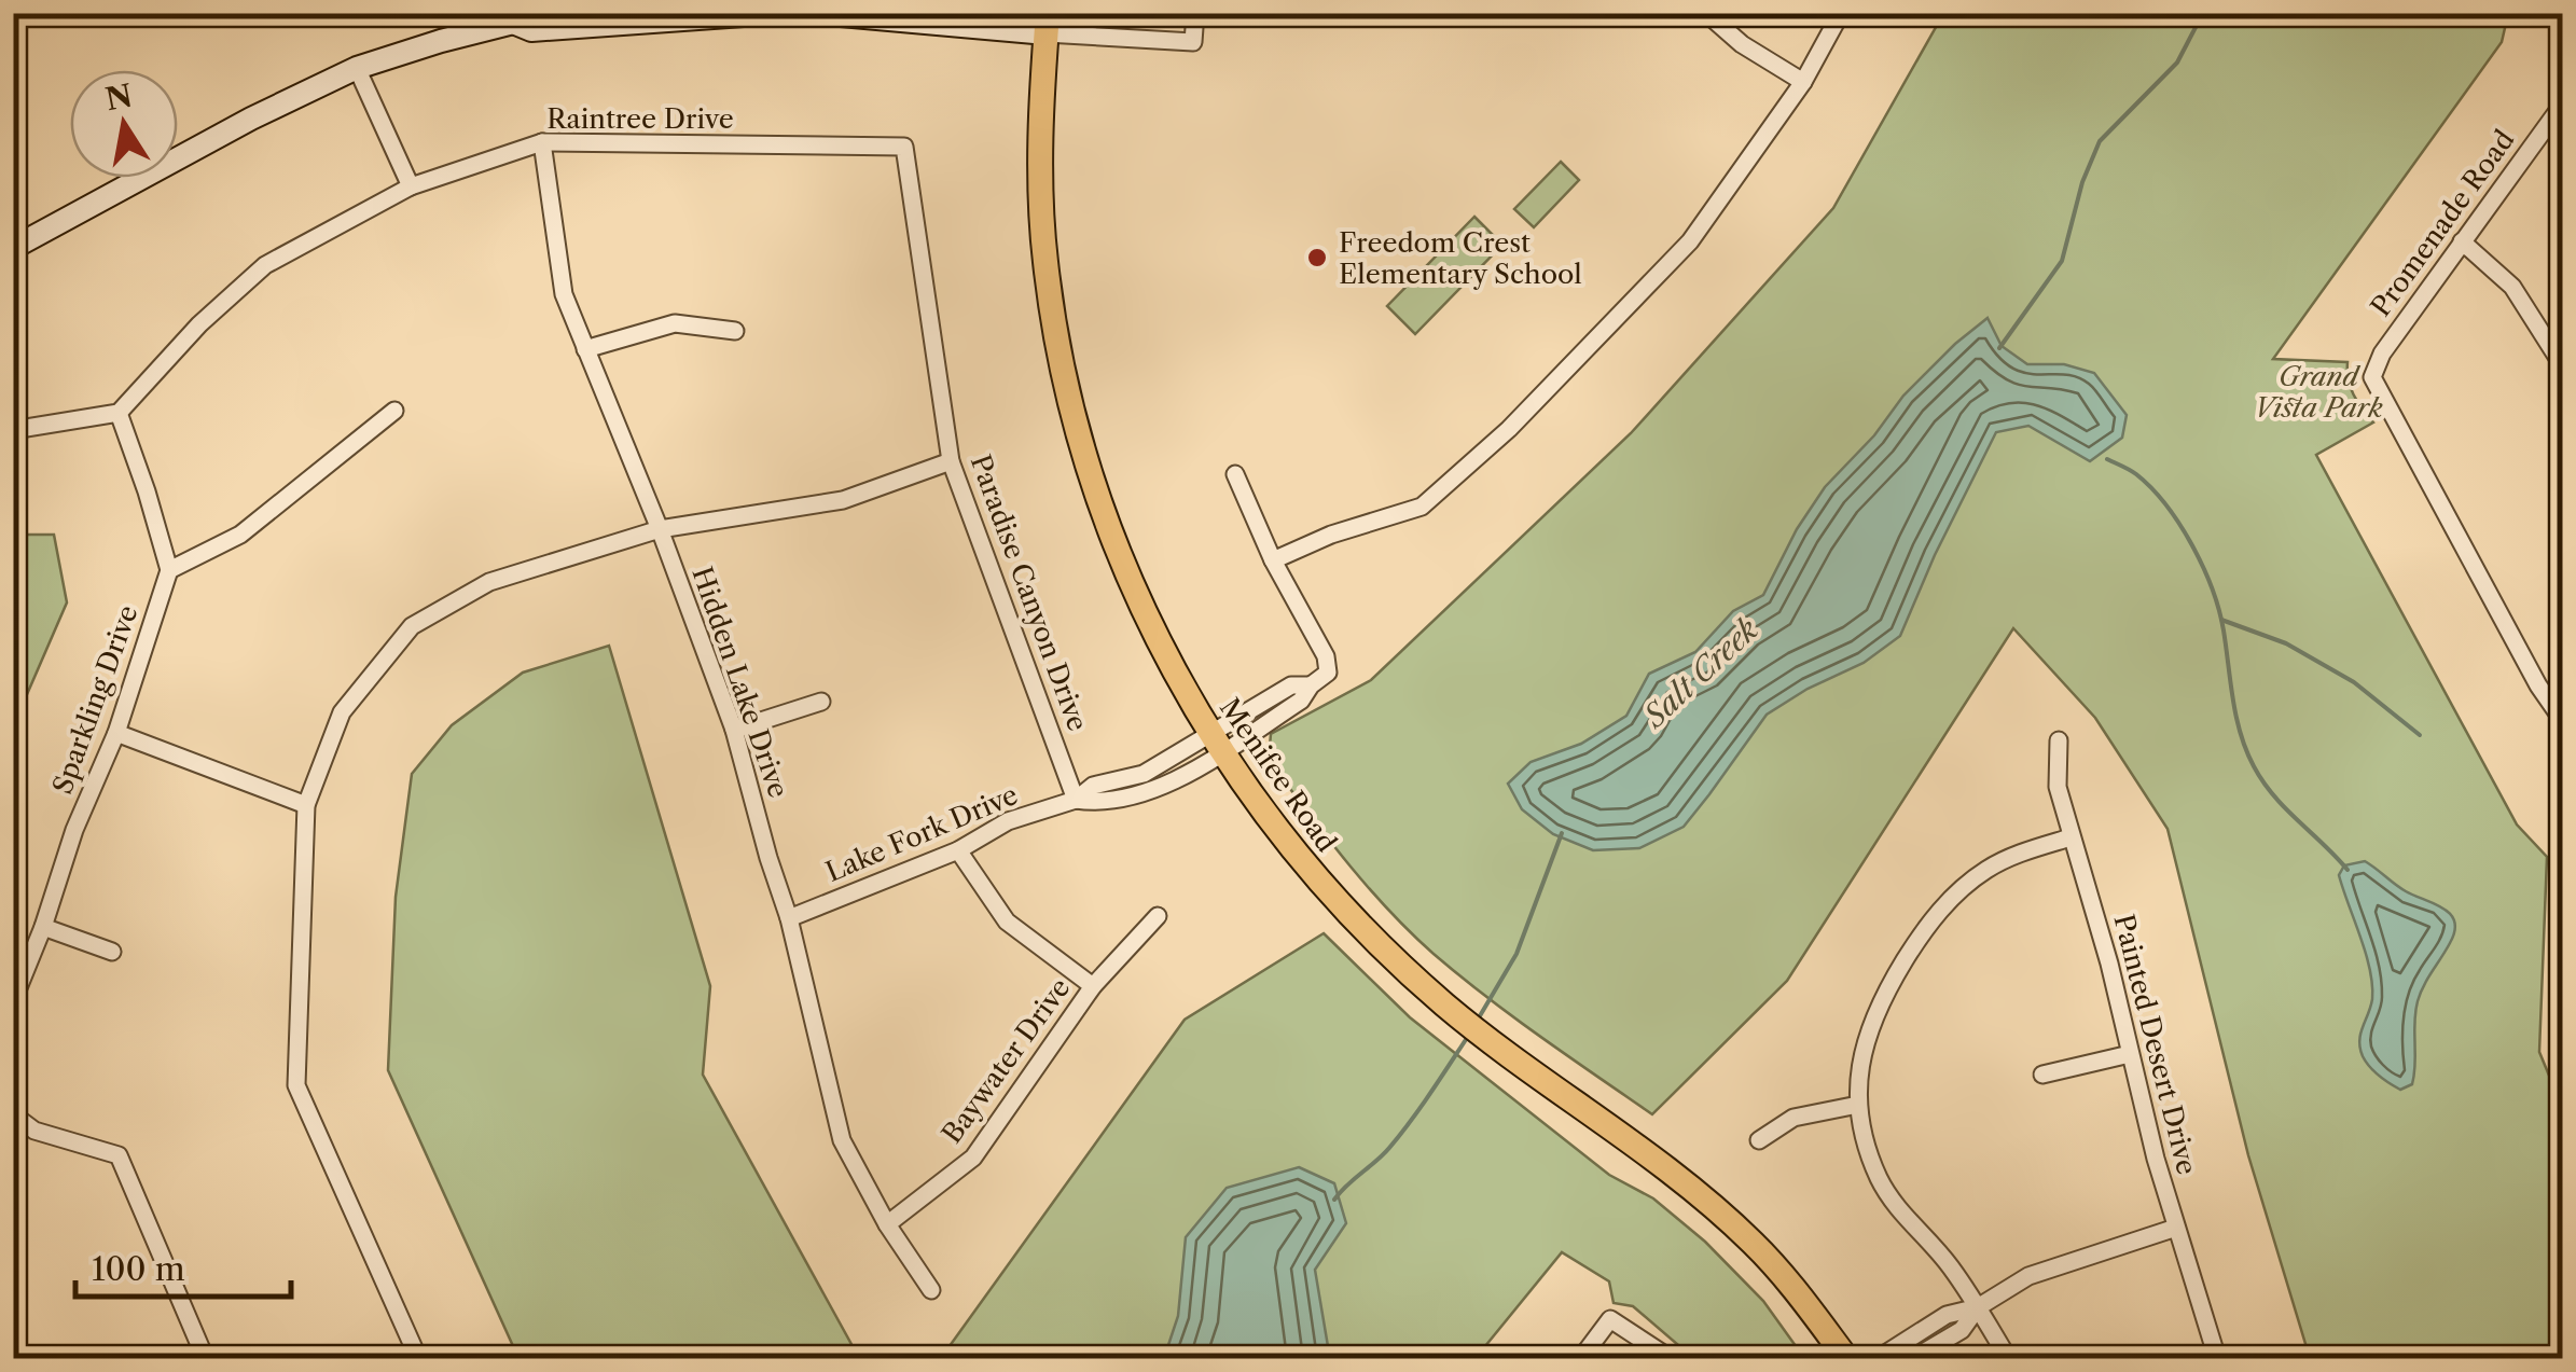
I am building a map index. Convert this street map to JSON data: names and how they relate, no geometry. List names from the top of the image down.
{
  "streets": {
    "main road": ["Menifee Road"],
    "street": [
      "Raintree Drive",
      "Promenade Road",
      "Paradise Canyon Drive",
      "Hidden Lake Drive",
      "Sparkling Drive",
      "Lake Fork Drive",
      "Painted Desert Drive",
      "Baywater Drive"
    ]
  },
  "crossings": [
    ["Raintree Drive", "Paradise Canyon Drive"],
    ["Raintree Drive", "Hidden Lake Drive"],
    ["Paradise Canyon Drive", "Lake Fork Drive"],
    ["Hidden Lake Drive", "Lake Fork Drive"],
    ["Hidden Lake Drive", "Baywater Drive"],
    ["Menifee Road", "Lake Fork Drive"]
  ],
  "water": ["Salt Creek"],
  "parks": ["Grand Vista Park"],
  "places": ["Freedom Crest Elementary School"],
  "scale_bar": "100 m",
  "north": "top"
}
